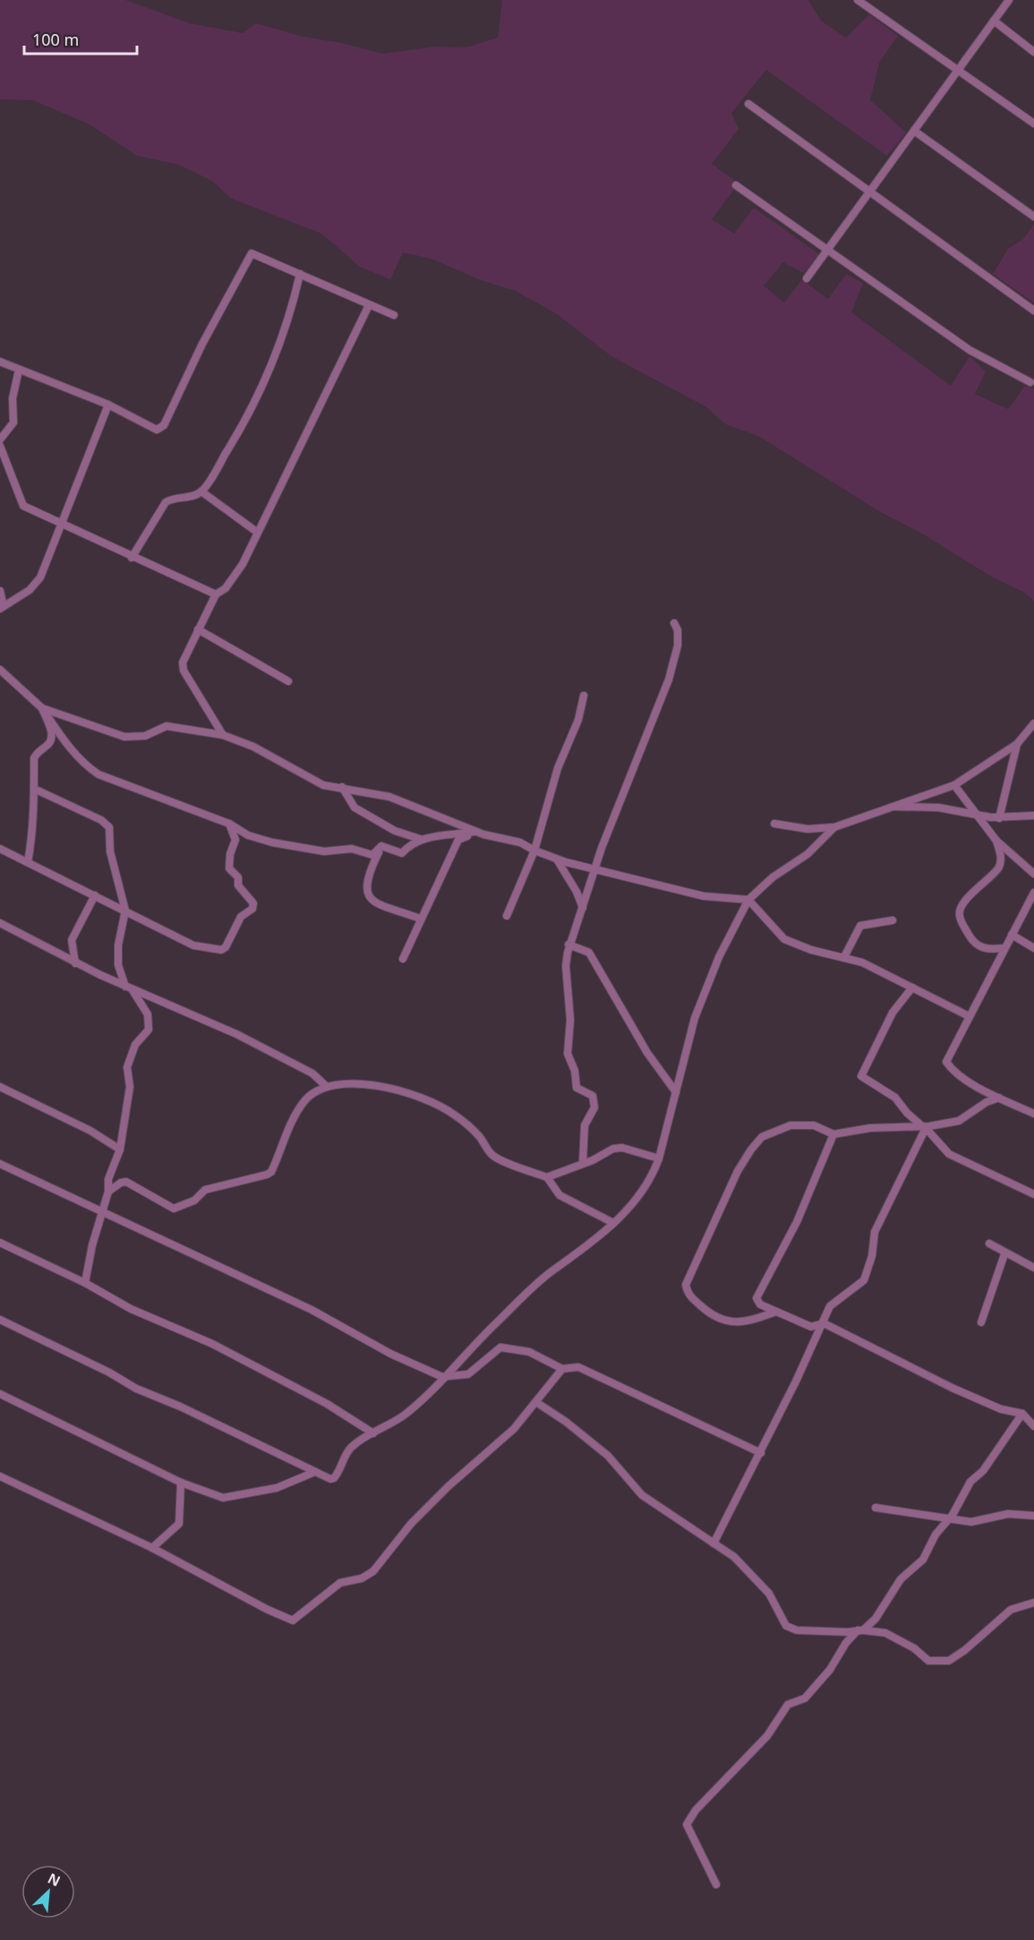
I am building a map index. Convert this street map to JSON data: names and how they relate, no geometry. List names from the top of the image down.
{
  "scale_bar": "100 m",
  "north": "top right"
}
